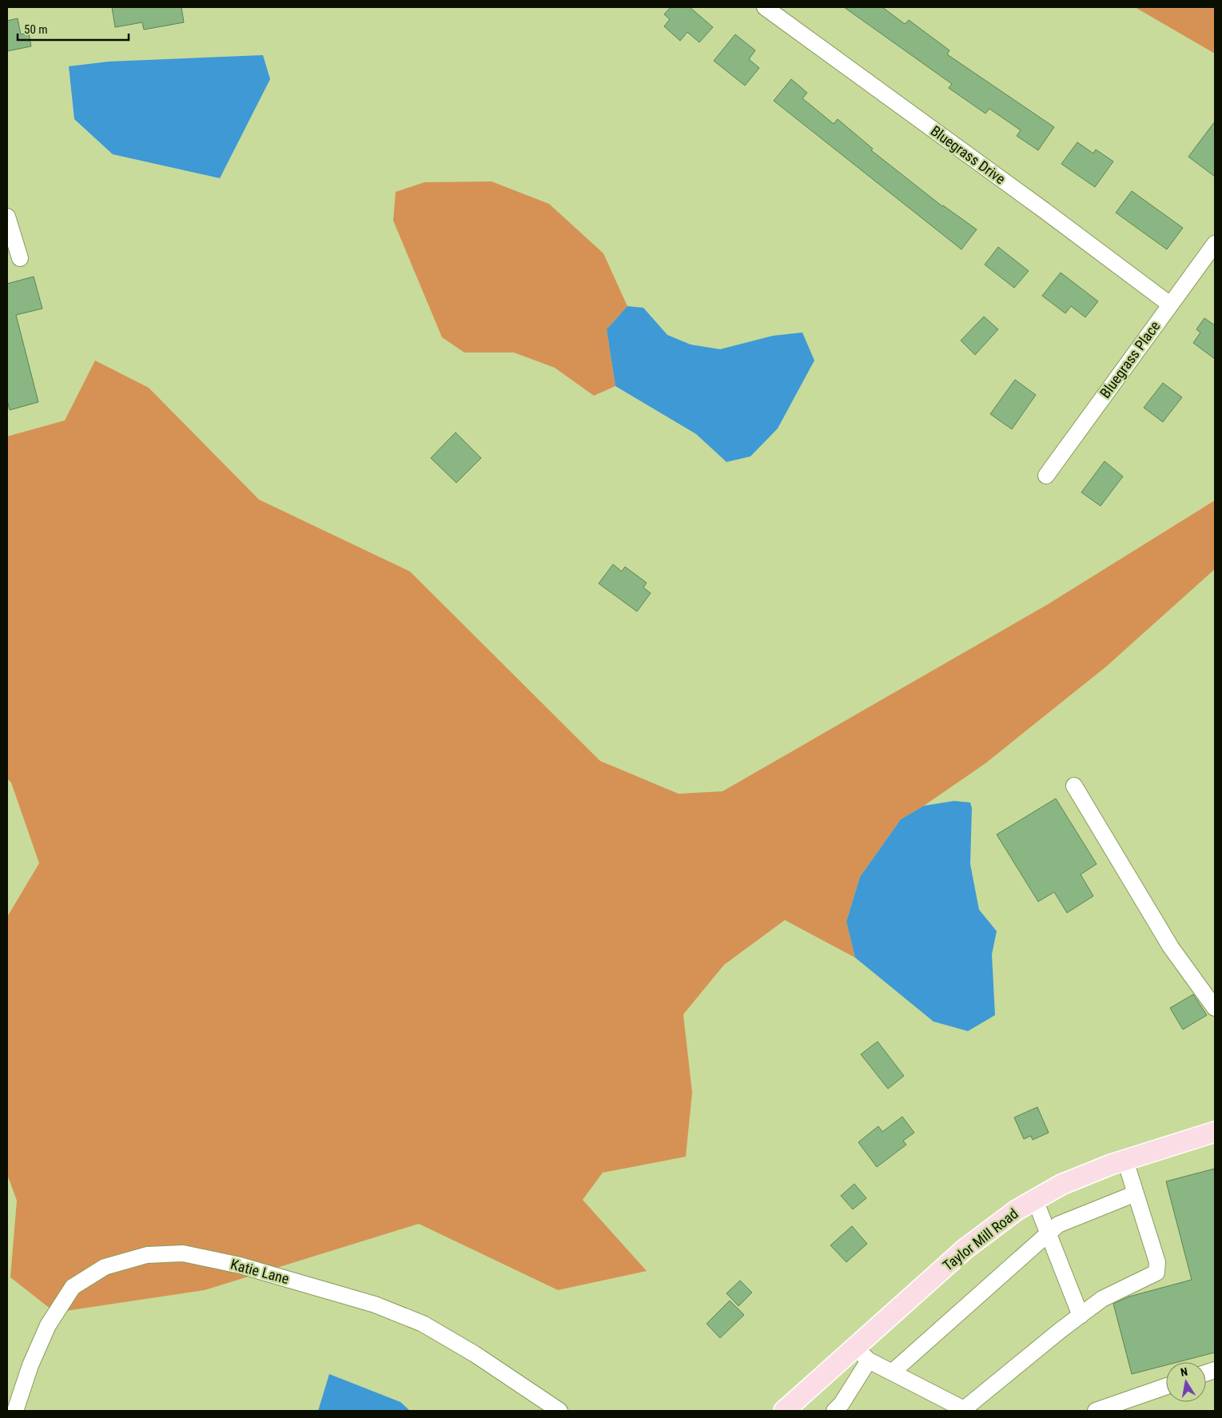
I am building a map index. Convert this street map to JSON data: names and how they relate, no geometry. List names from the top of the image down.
{
  "streets": {
    "main road": ["Taylor Mill Road"],
    "street": ["Bluegrass Drive", "Bluegrass Place", "Katie Lane"]
  },
  "crossings": [
    ["Bluegrass Drive", "Bluegrass Place"]
  ],
  "scale_bar": "50 m",
  "north": "top"
}
